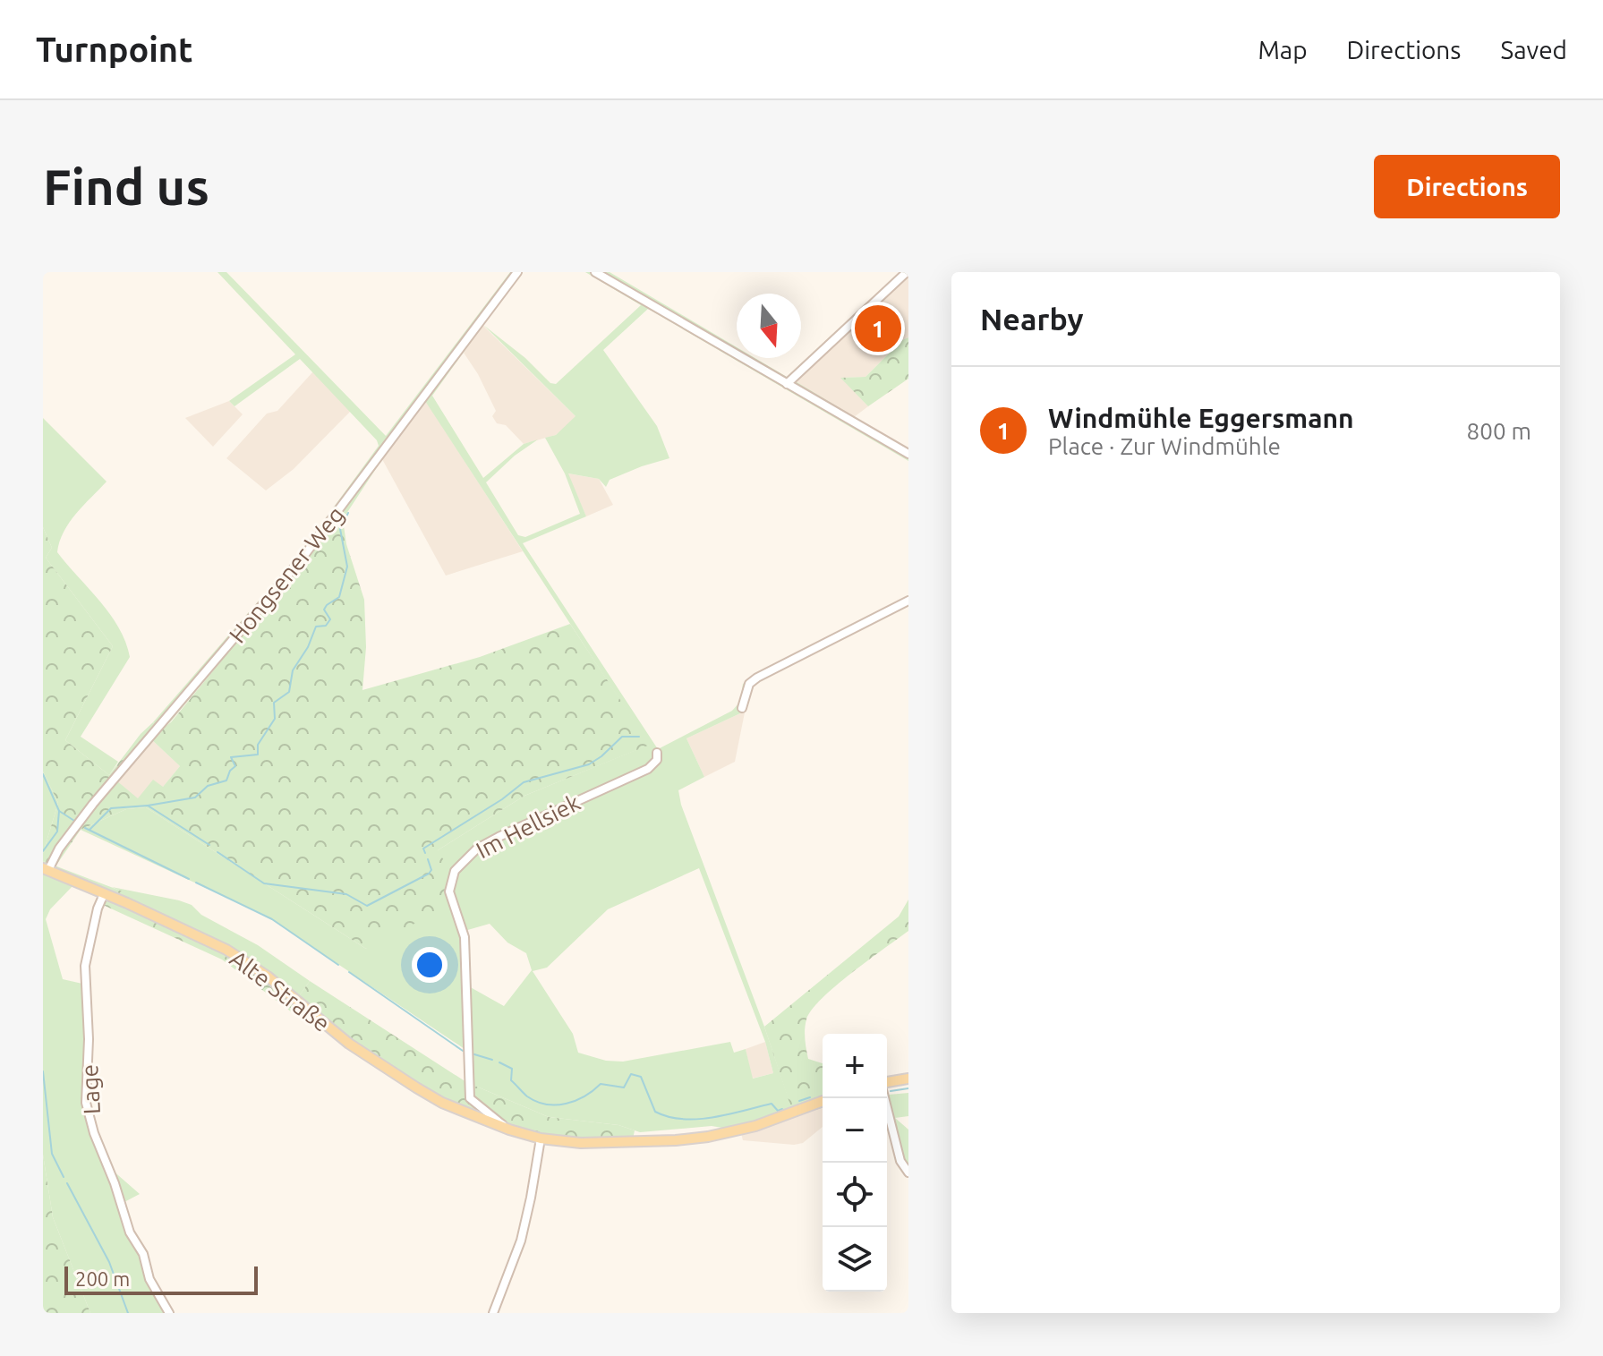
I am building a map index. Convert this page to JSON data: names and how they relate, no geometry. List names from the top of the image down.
{
  "streets": {
    "main road": ["Alte Straße"],
    "street": ["Hongsener Weg", "Im Hellsiek", "Lage"]
  },
  "crossings": [
    ["Hongsener Weg", "Alte Straße"],
    ["Im Hellsiek", "Alte Straße"],
    ["Alte Straße", "Lage"]
  ],
  "scale_bar": "200 m",
  "north": "bottom",
  "page": {
    "header": "Turnpoint",
    "nav": ["Map", "Directions", "Saved"],
    "buttons": "Directions",
    "title": "Find us",
    "heading": "Nearby",
    "pins": "1",
    "list": [
      {
        "mark": "1",
        "name": "Windmühle Eggersmann",
        "note": "Place · Zur Windmühle",
        "value": "800 m"
      }
    ],
    "map_buttons": ["+", "−"],
    "scale": "200 m"
  }
}
